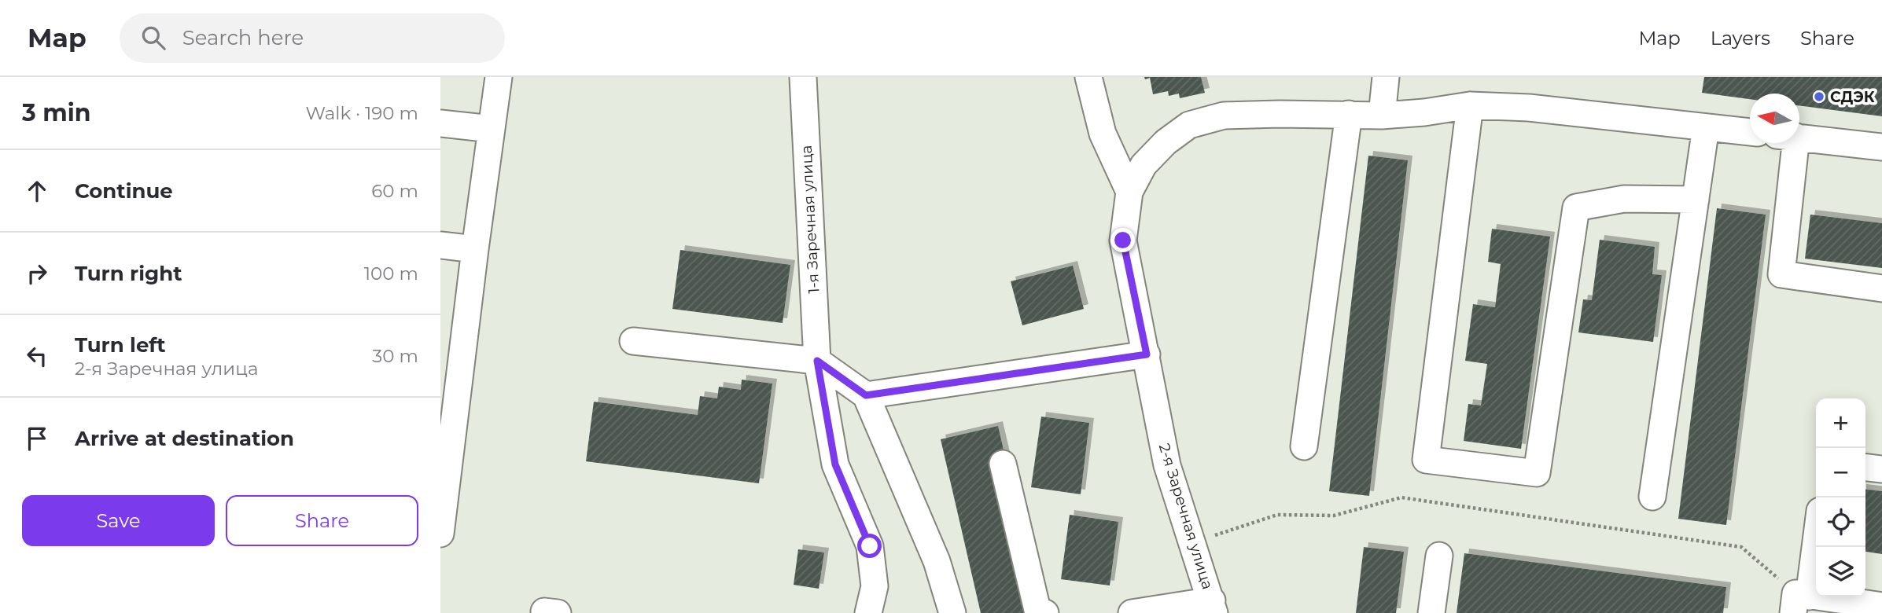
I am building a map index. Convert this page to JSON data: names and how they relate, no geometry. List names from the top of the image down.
{
  "streets": {
    "street": ["1-я Заречная улица", "2-я Заречная улица"]
  },
  "places": ["СДЭК"],
  "north": "left",
  "page": {
    "header": "Map",
    "search": "Search here",
    "nav": ["Map", "Layers", "Share"],
    "heading": ["3 min", "Walk · 190 m"],
    "list": [
      ["Continue", "60 m"],
      ["Turn right", "100 m"],
      ["Turn left", "2-я Заречная улица", "30 m"],
      "Arrive at destination"
    ],
    "map_buttons": ["+", "−"],
    "buttons": ["Save", "Share"]
  }
}
